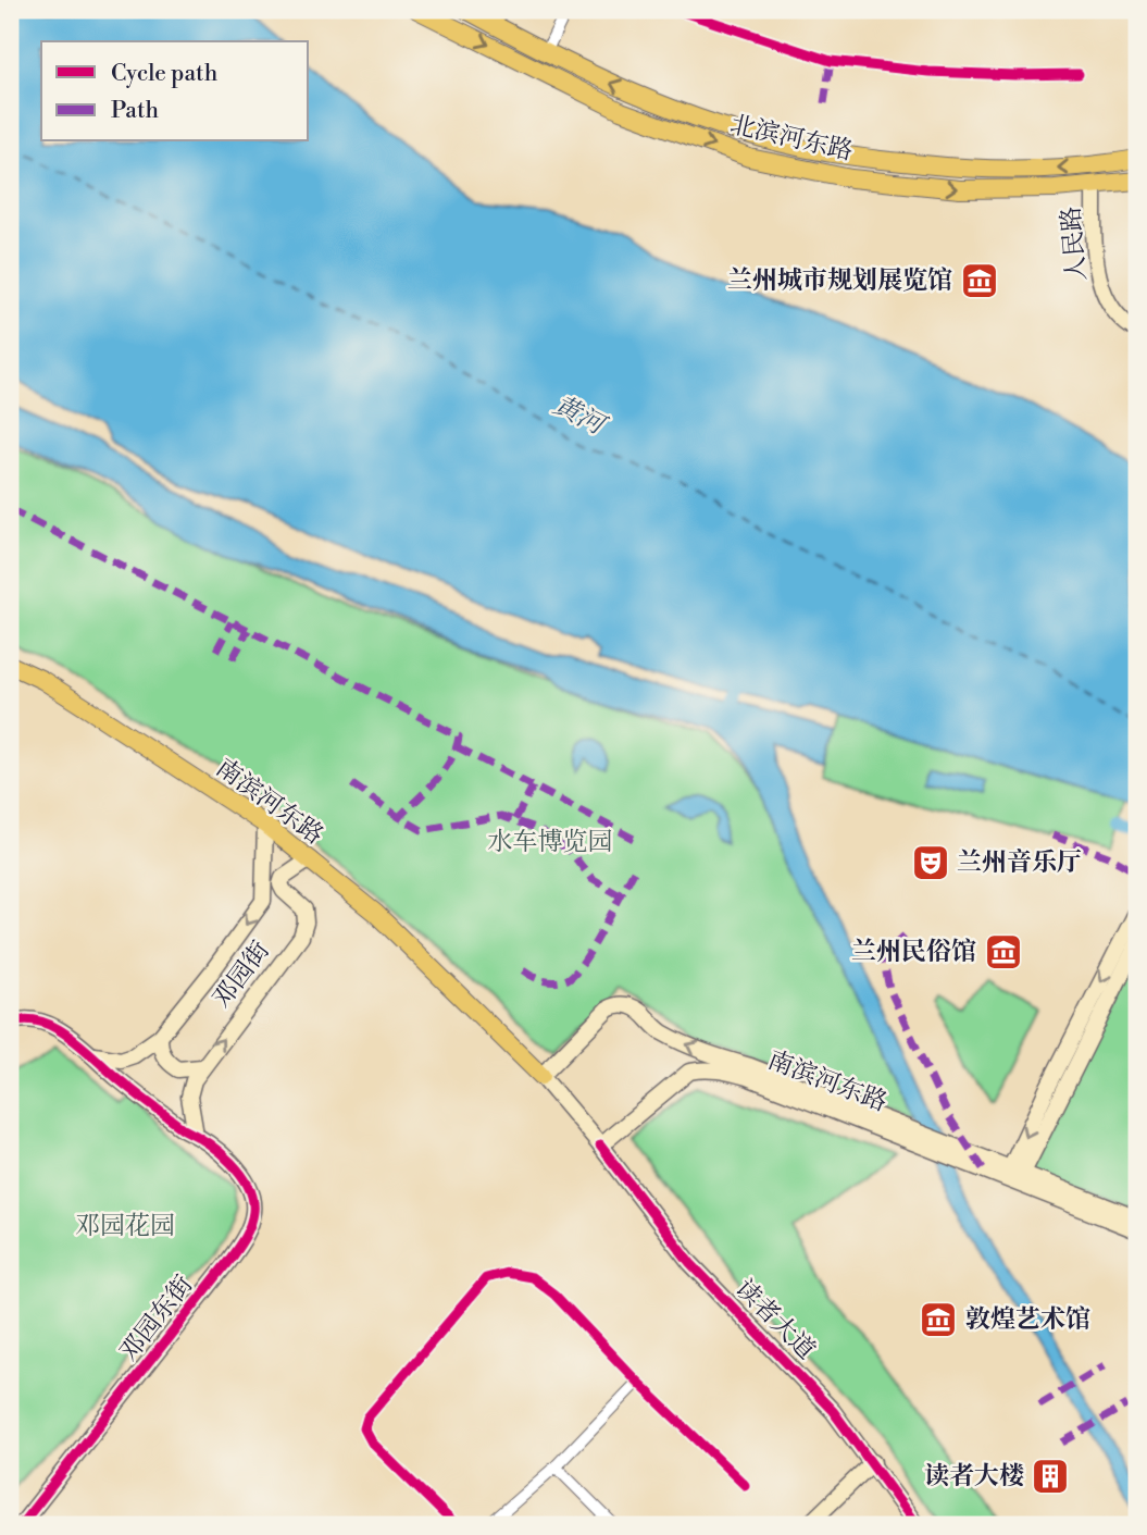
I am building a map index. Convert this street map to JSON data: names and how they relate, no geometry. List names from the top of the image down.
{
  "streets": {
    "main road": [
      "北滨河东路",
      "人民路",
      "南滨河东路",
      "邓园街",
      "邓园东街",
      "读者大道"
    ]
  },
  "crossings": [
    ["北滨河东路", "人民路"],
    ["南滨河东路", "邓园街"],
    ["南滨河东路", "读者大道"],
    ["邓园街", "邓园东街"]
  ],
  "water": ["黄河"],
  "parks": ["水车博览园", "邓园花园"],
  "places": {
    "museum": ["兰州城市规划展览馆", "兰州民俗馆", "敦煌艺术馆"],
    "theatre": ["兰州音乐厅"],
    "building": ["读者大楼"]
  },
  "legend": ["Cycle path", "Path"]
}
